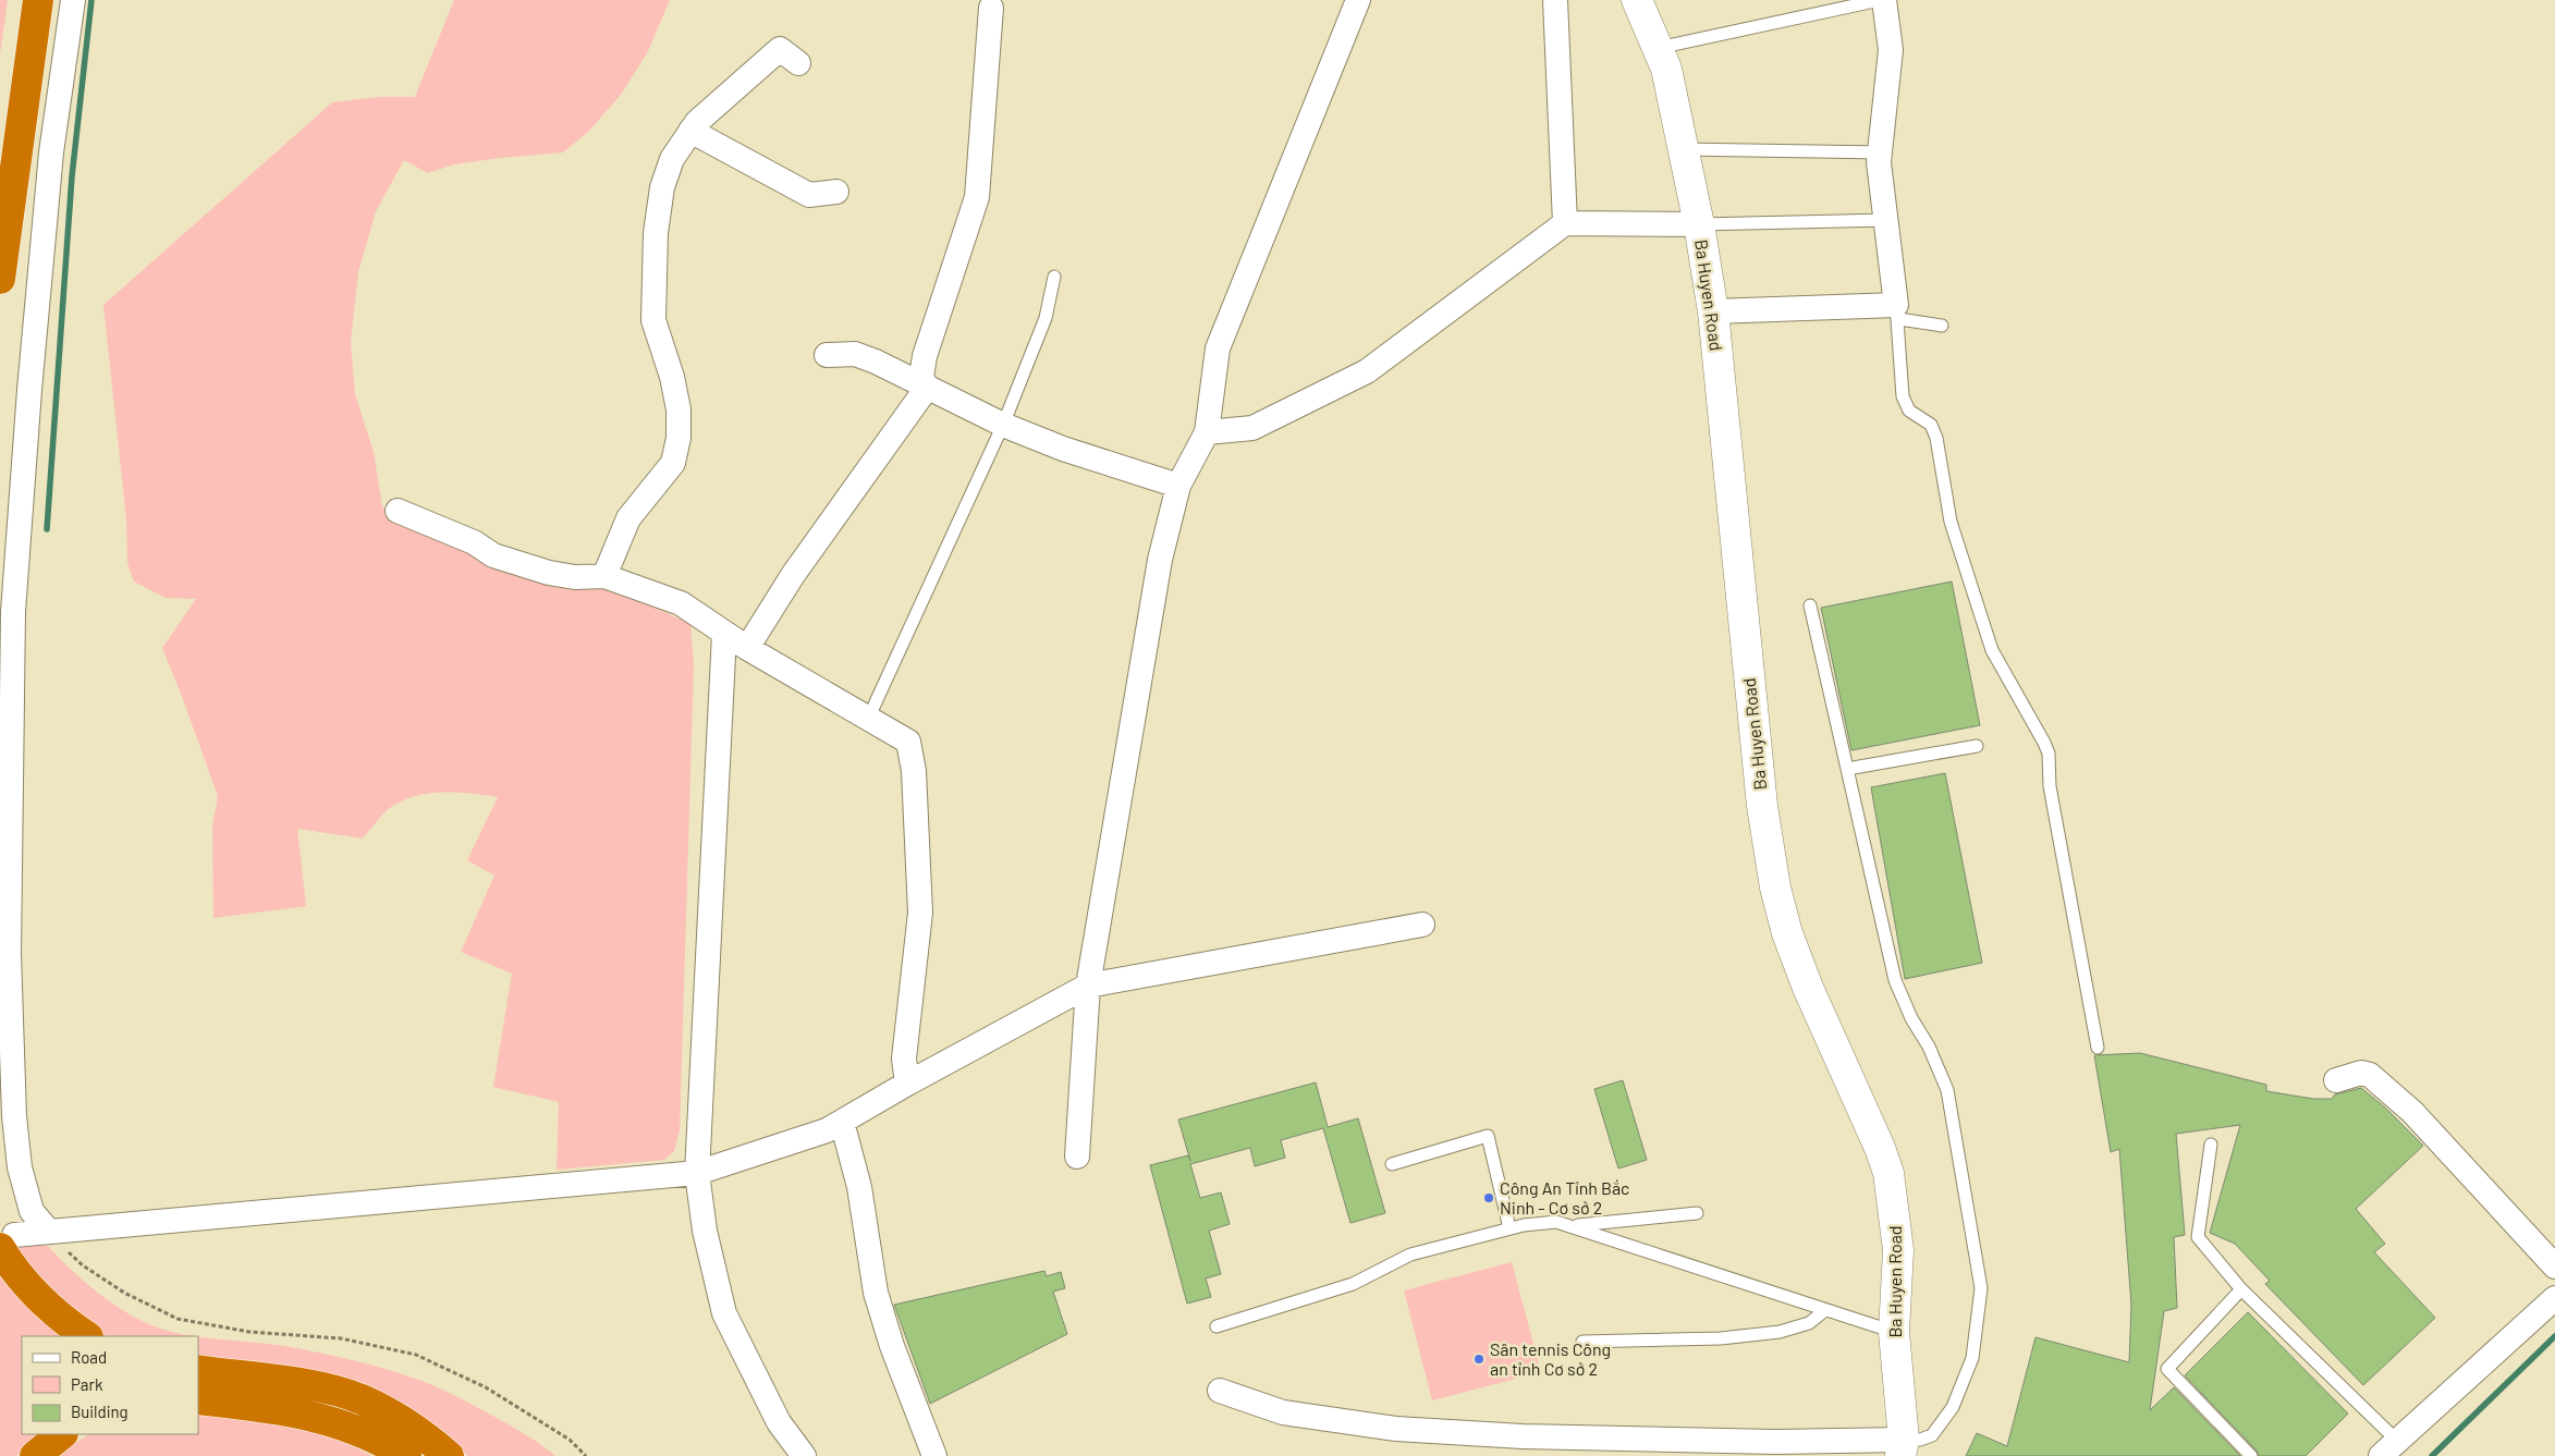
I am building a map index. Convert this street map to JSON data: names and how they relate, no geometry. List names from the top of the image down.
{
  "streets": {
    "street": ["Ba Huyen Road"]
  },
  "places": ["Công An Tỉnh Bắc Ninh - Cơ sở 2", "Sân tennis Công an tỉnh Cơ sở 2"],
  "legend": ["Road", "Park", "Building"]
}
